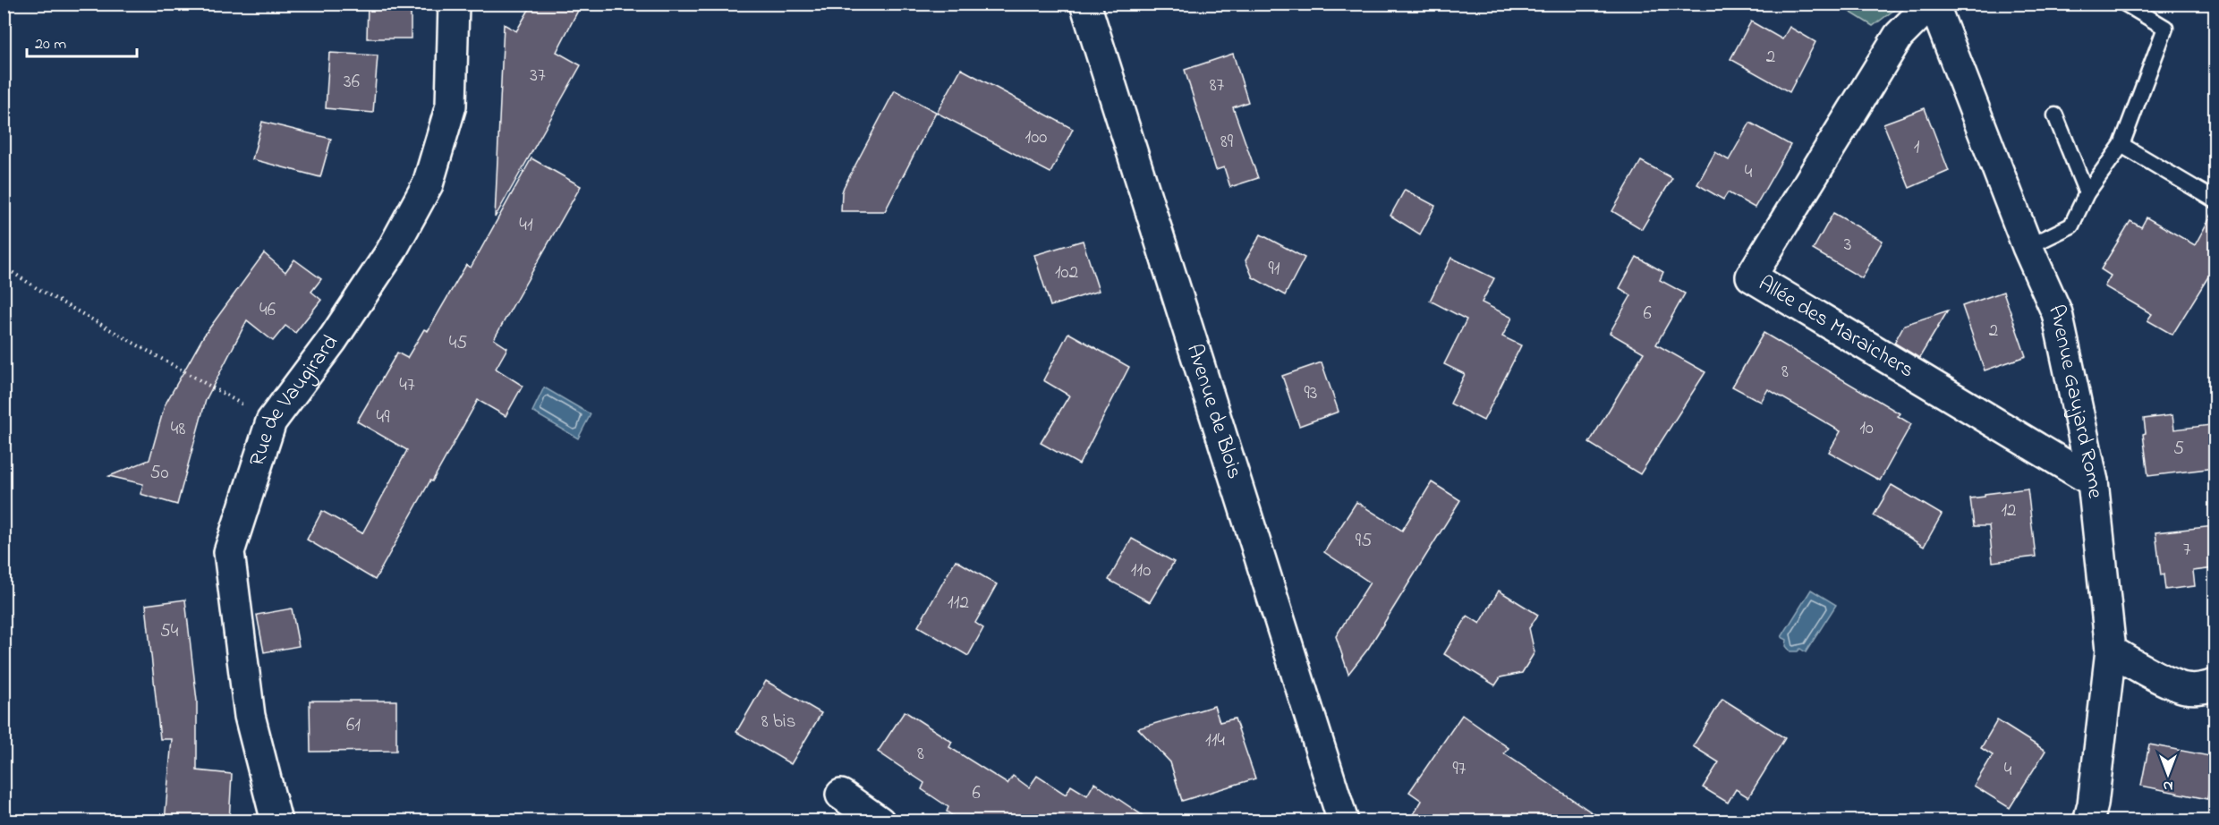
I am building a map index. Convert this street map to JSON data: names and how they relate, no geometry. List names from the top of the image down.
{
  "streets": {
    "street": [
      "Allée des Maraichers",
      "Rue de Vaugirard",
      "Avenue Gaujard Rome",
      "Avenue de Blois"
    ]
  },
  "crossings": [
    ["Allée des Maraichers", "Avenue Gaujard Rome"]
  ],
  "house_numbers": [
    "2",
    "37",
    "36",
    "87",
    "100",
    "89",
    "1",
    "4",
    "41",
    "3",
    "91",
    "102",
    "46",
    "6",
    "2",
    "45",
    "8",
    "47",
    "93",
    "49",
    "10",
    "48",
    "5",
    "50",
    "12",
    "95",
    "7",
    "110",
    "112",
    "54",
    "8 bis",
    "61",
    "114",
    "8",
    "97",
    "4",
    "6"
  ],
  "scale_bar": "20 m",
  "north": "bottom"
}
